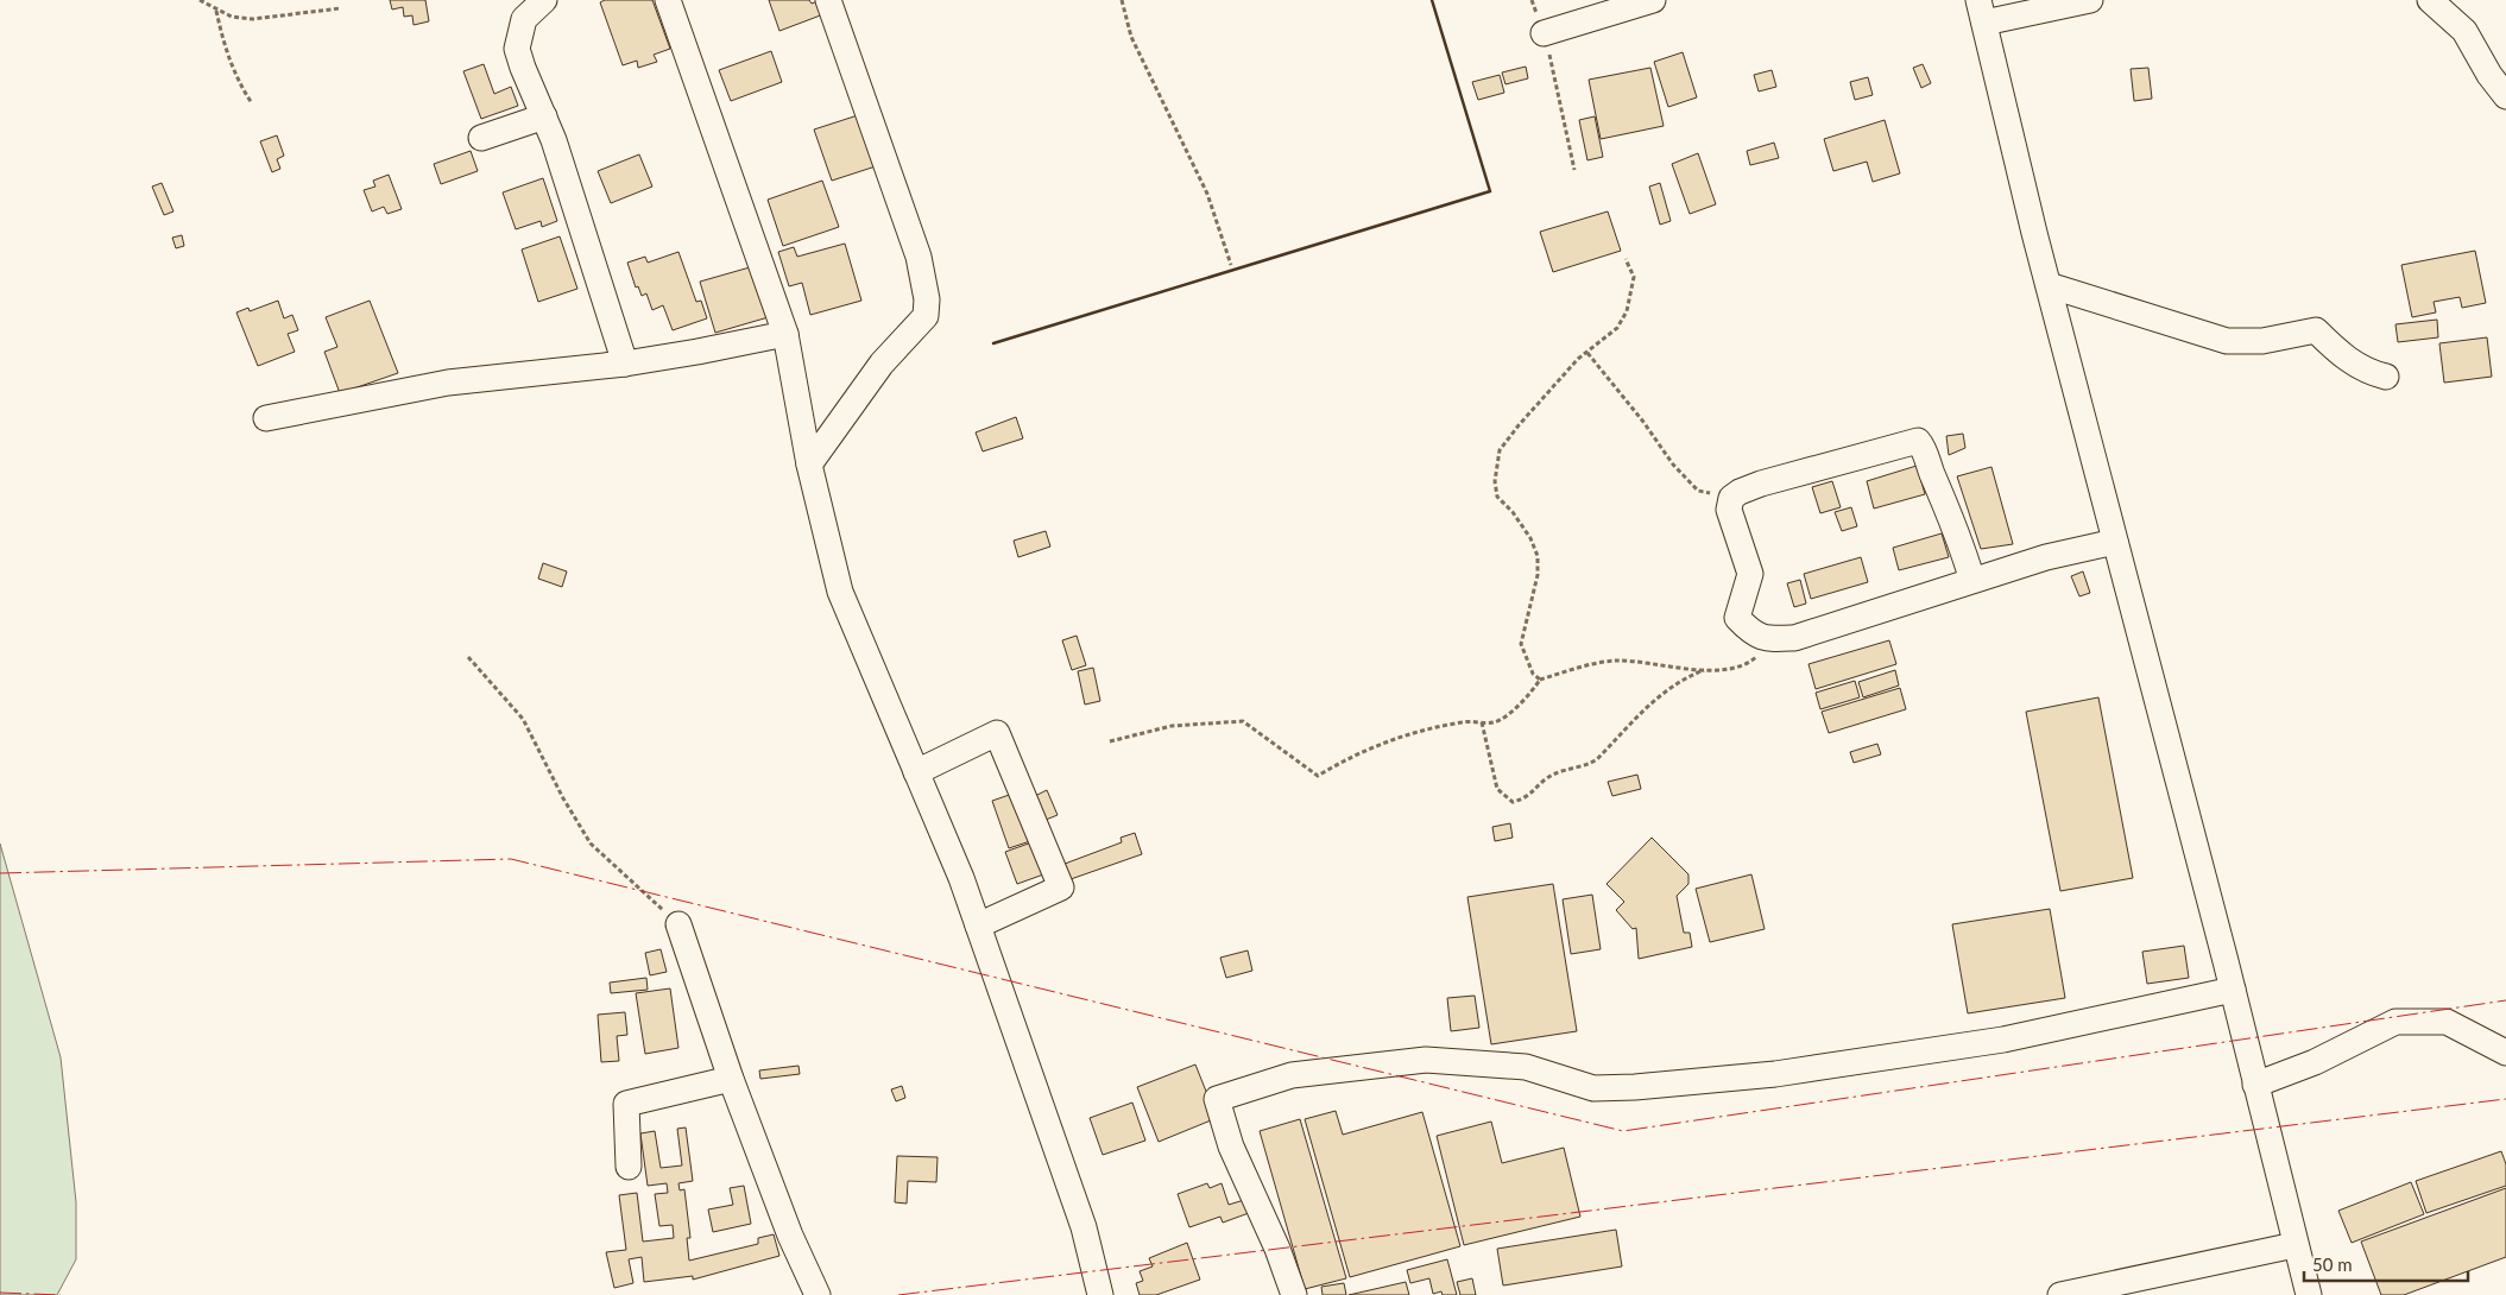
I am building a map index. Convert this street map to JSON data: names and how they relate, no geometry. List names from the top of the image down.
{
  "scale_bar": "50 m"
}
